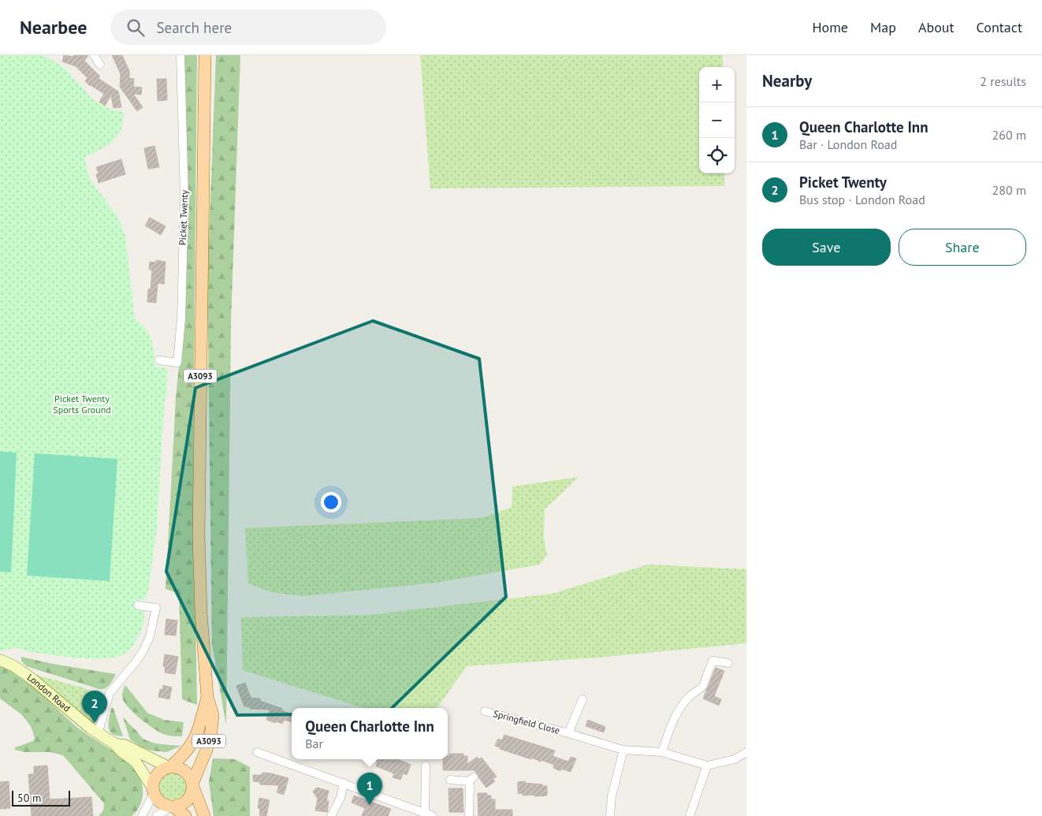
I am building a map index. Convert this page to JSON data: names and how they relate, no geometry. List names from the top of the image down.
{
  "streets": {
    "main road": ["A3093", "London Road"],
    "street": ["Picket Twenty", "Springfield Close"]
  },
  "crossings": [
    ["A3093", "London Road"]
  ],
  "parks": ["Picket Twenty Sports Ground"],
  "scale_bar": "50 m",
  "page": {
    "header": "Nearbee",
    "search": "Search here",
    "nav": [
      "Home",
      "Map",
      "About",
      "Contact"
    ],
    "heading": ["Nearby", "2 results"],
    "map_buttons": ["+", "−"],
    "list": [
      {
        "mark": "1",
        "name": "Queen Charlotte Inn",
        "note": "Bar · London Road",
        "value": "260 m"
      },
      {
        "mark": "2",
        "name": "Picket Twenty",
        "note": "Bus stop · London Road",
        "value": "280 m"
      }
    ],
    "buttons": ["Save", "Share"],
    "pins": ["2", "1"],
    "popup": ["Queen Charlotte Inn", "Bar"],
    "scale": "50 m"
  }
}
